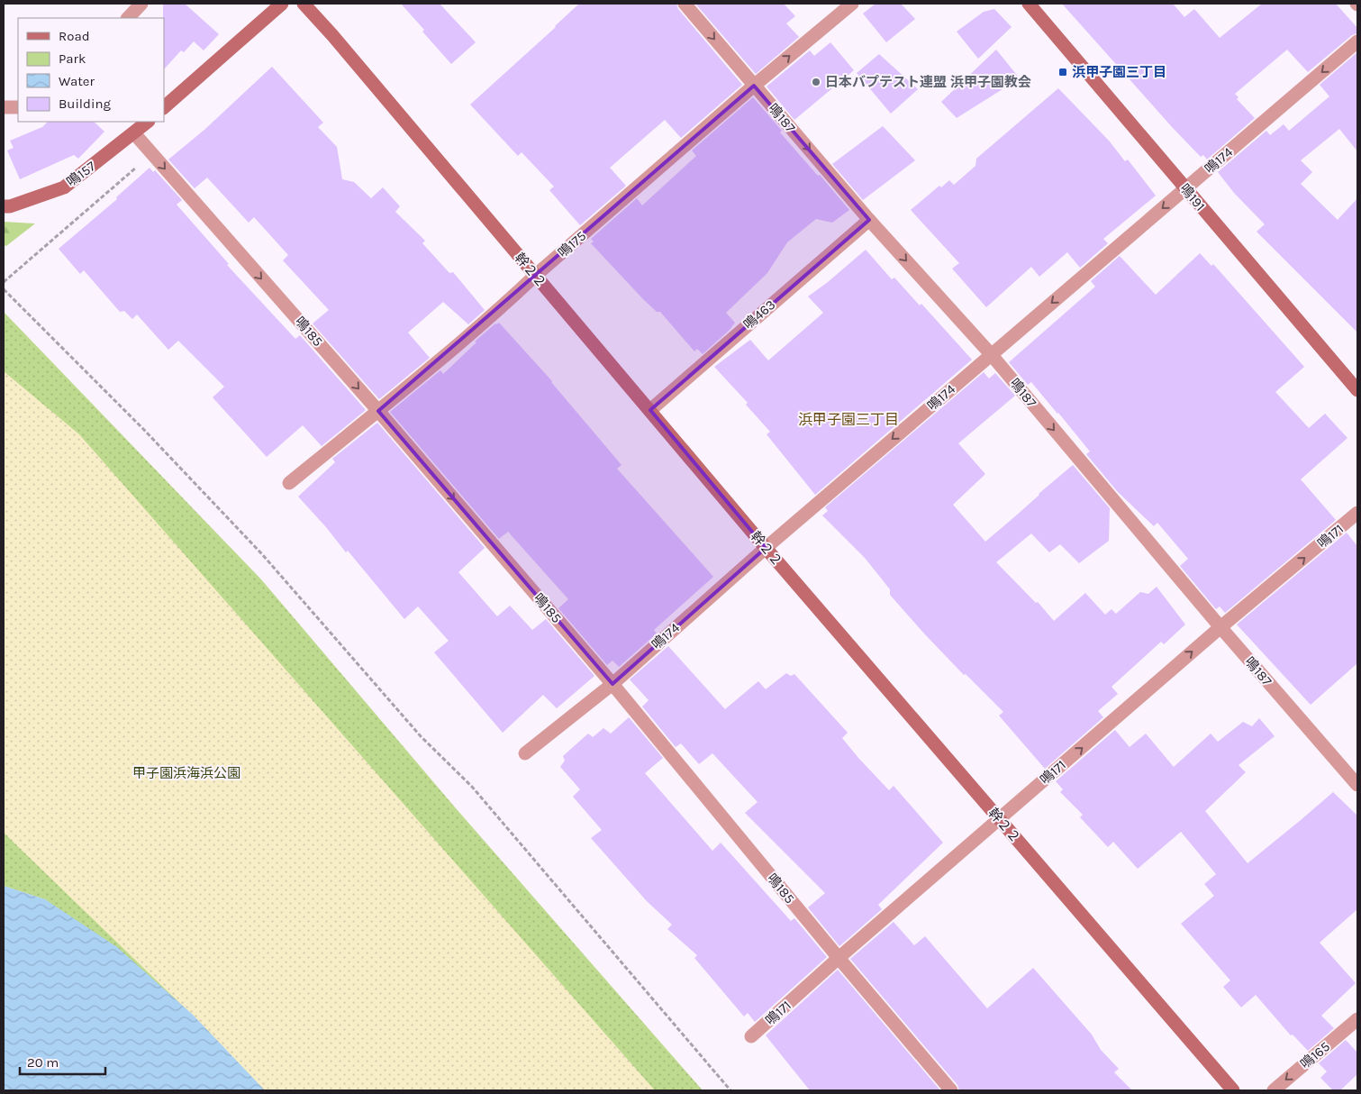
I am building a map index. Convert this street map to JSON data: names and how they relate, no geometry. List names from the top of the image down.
{
  "streets": {
    "street": [
      "鳴187",
      "鳴174",
      "鳴157",
      "鳴191",
      "鳴175",
      "幹２２",
      "鳴463",
      "鳴185",
      "鳴171",
      "鳴165"
    ]
  },
  "crossings": [
    ["鳴187", "鳴174"],
    ["鳴187", "鳴175"],
    ["鳴187", "鳴463"],
    ["鳴187", "鳴171"],
    ["鳴174", "鳴191"],
    ["鳴174", "幹２２"],
    ["鳴174", "鳴185"],
    ["鳴157", "鳴185"],
    ["鳴175", "幹２２"],
    ["鳴175", "鳴185"],
    ["幹２２", "鳴463"],
    ["幹２２", "鳴171"],
    ["鳴185", "鳴171"]
  ],
  "one_way": [
    "鳴187",
    "鳴174",
    "鳴185",
    "鳴171",
    "鳴165"
  ],
  "districts": ["浜甲子園三丁目"],
  "parks": ["甲子園浜海浜公園"],
  "places": {
    "transit": ["浜甲子園三丁目"],
    "other": ["日本バプテスト連盟 浜甲子園教会"]
  },
  "legend": [
    "Road",
    "Park",
    "Water",
    "Building"
  ],
  "scale_bar": "20 m"
}
